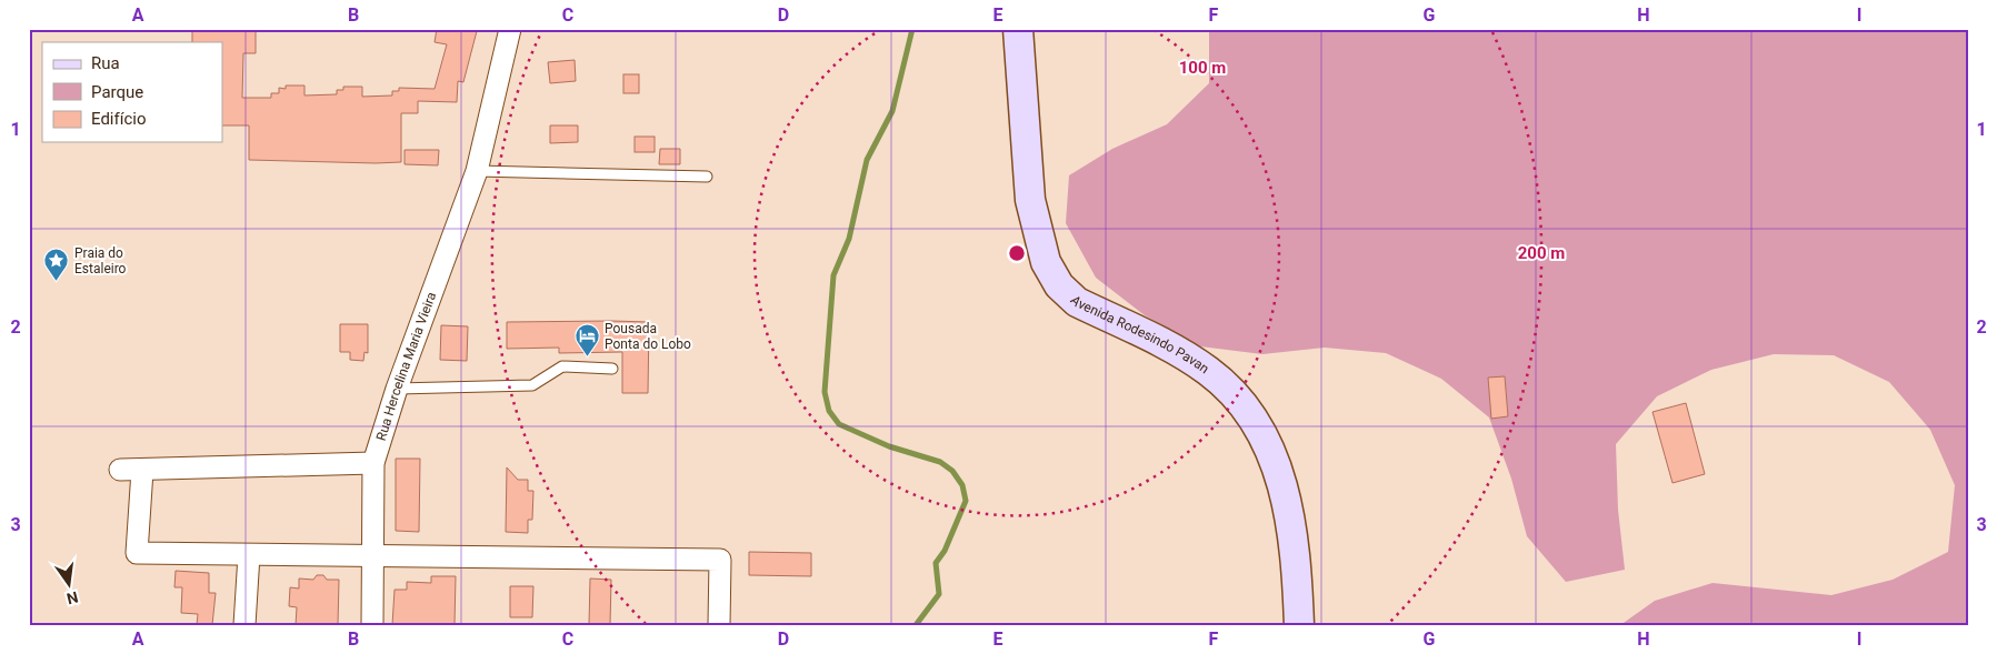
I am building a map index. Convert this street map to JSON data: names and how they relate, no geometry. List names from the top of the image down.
{
  "streets": {
    "main road": ["Avenida Rodesindo Pavan"],
    "street": ["Rua Hercelina Maria Vieira"]
  },
  "places": {
    "place": ["Praia do Estaleiro"],
    "hotel": ["Pousada Ponta do Lobo"]
  },
  "legend": ["Rua", "Parque", "Edifício"],
  "north": "bottom",
  "grid": {
    "columns": [
      "A",
      "B",
      "C",
      "D",
      "E",
      "F",
      "G",
      "H",
      "I"
    ],
    "rows": ["1", "2", "3"]
  },
  "rings": ["100 m", "200 m"]
}
